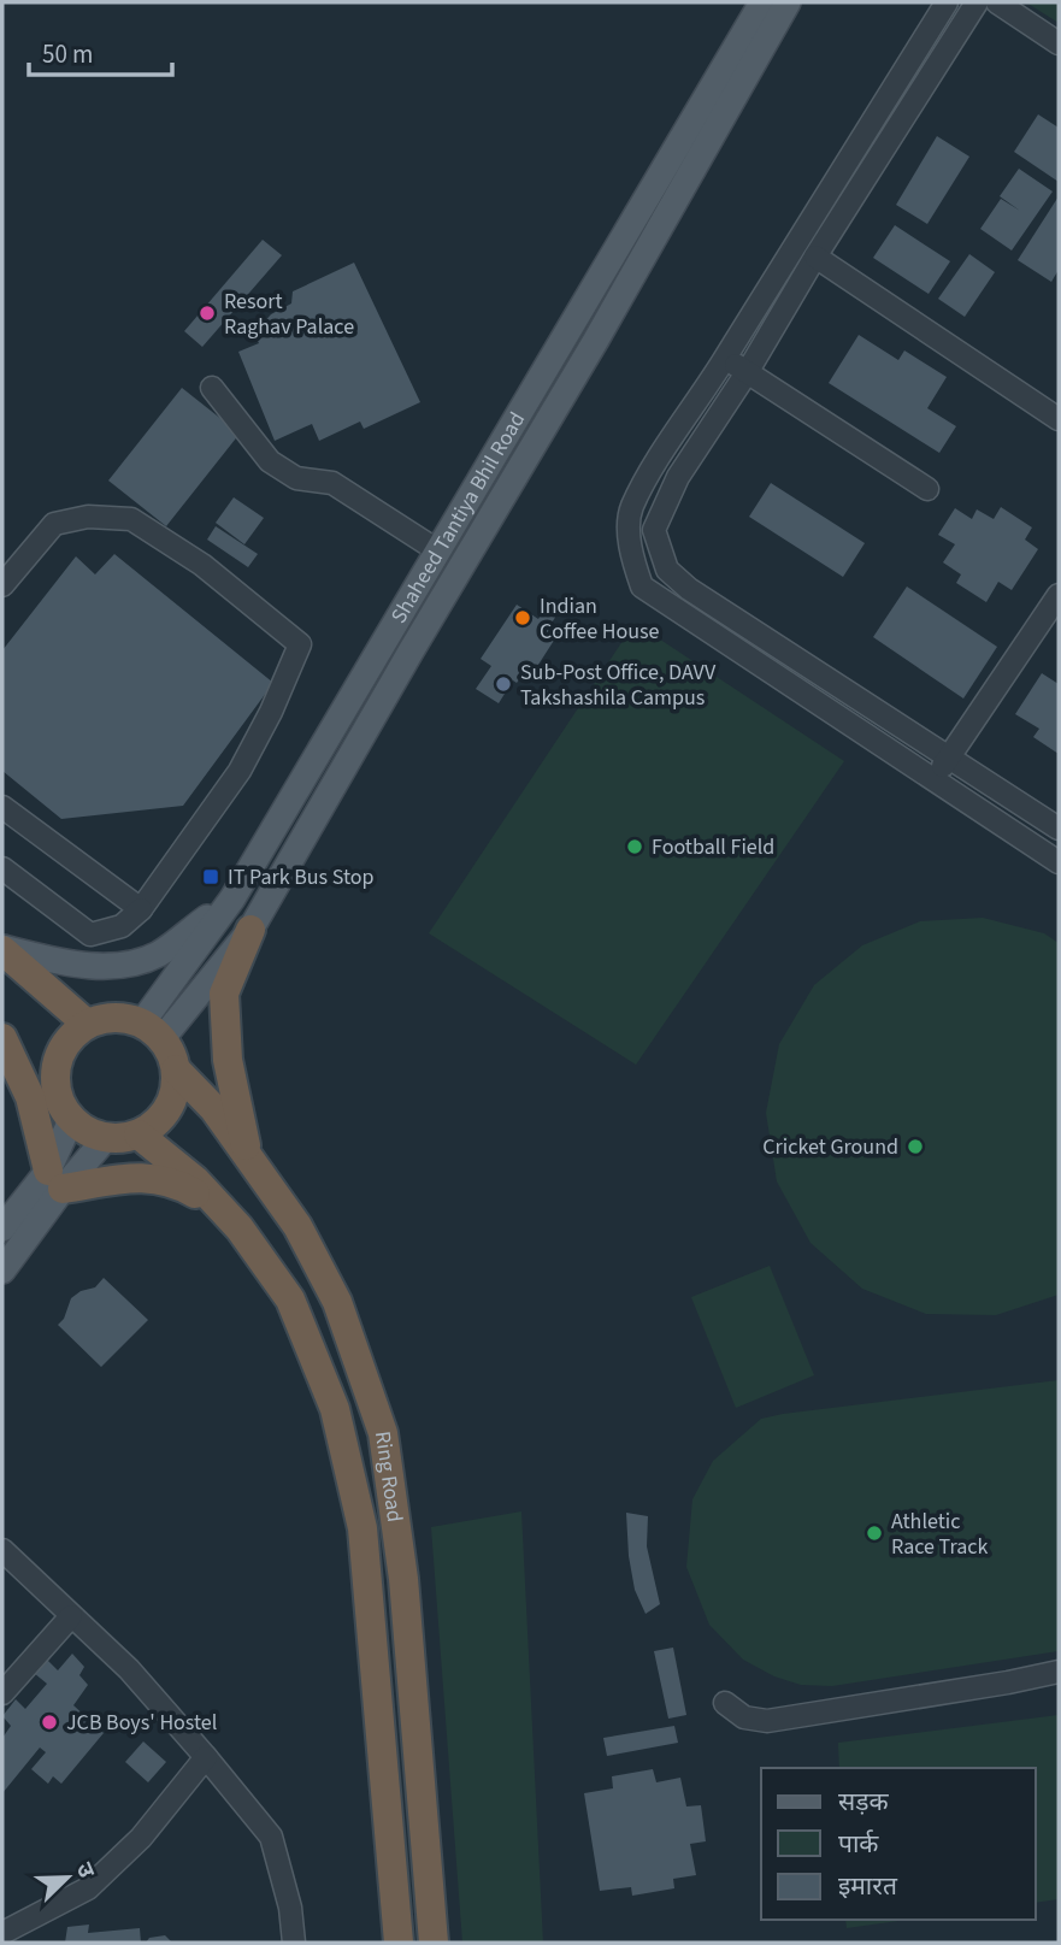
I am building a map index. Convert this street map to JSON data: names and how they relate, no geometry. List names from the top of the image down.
{
  "streets": {
    "highway": ["Ring Road"],
    "main road": ["Shaheed Tantiya Bhil Road"]
  },
  "crossings": [
    ["Shaheed Tantiya Bhil Road", "Ring Road"]
  ],
  "places": {
    "other": [
      "Resort Raghav Palace",
      "Indian Coffee House",
      "Sub-Post Office, DAVV Takshashila Campus",
      "Football Field",
      "Cricket Ground",
      "Athletic Race Track",
      "JCB Boys' Hostel"
    ],
    "transit": ["IT Park Bus Stop"]
  },
  "legend": ["सड़क", "पार्क", "इमारत"],
  "scale_bar": "50 m",
  "north": "top right"
}
